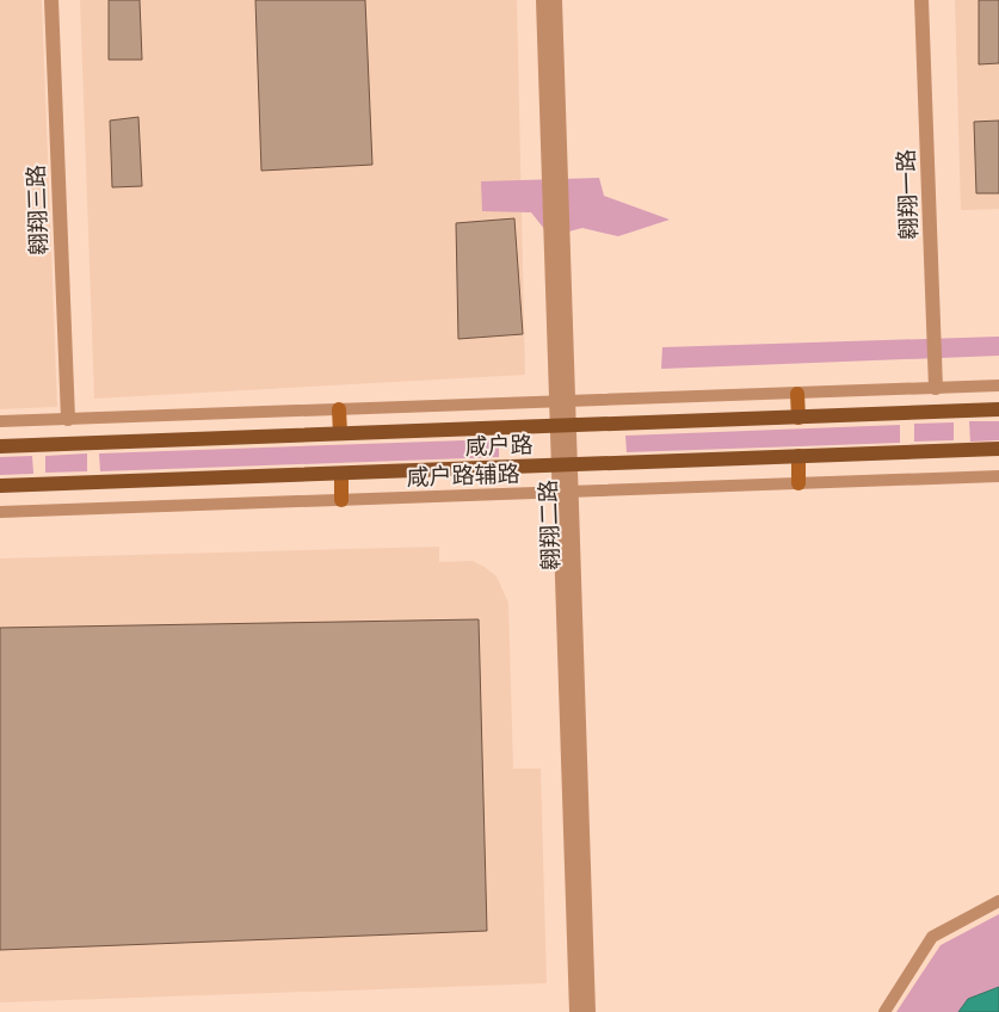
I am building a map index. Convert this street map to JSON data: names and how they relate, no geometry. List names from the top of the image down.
{
  "streets": {
    "main road": ["咸户路"],
    "street": [
      "翱翔一路",
      "翱翔三路",
      "咸户路辅路",
      "翱翔二路"
    ]
  },
  "crossings": [
    ["咸户路", "翱翔二路"],
    ["咸户路辅路", "翱翔二路"]
  ]
}
